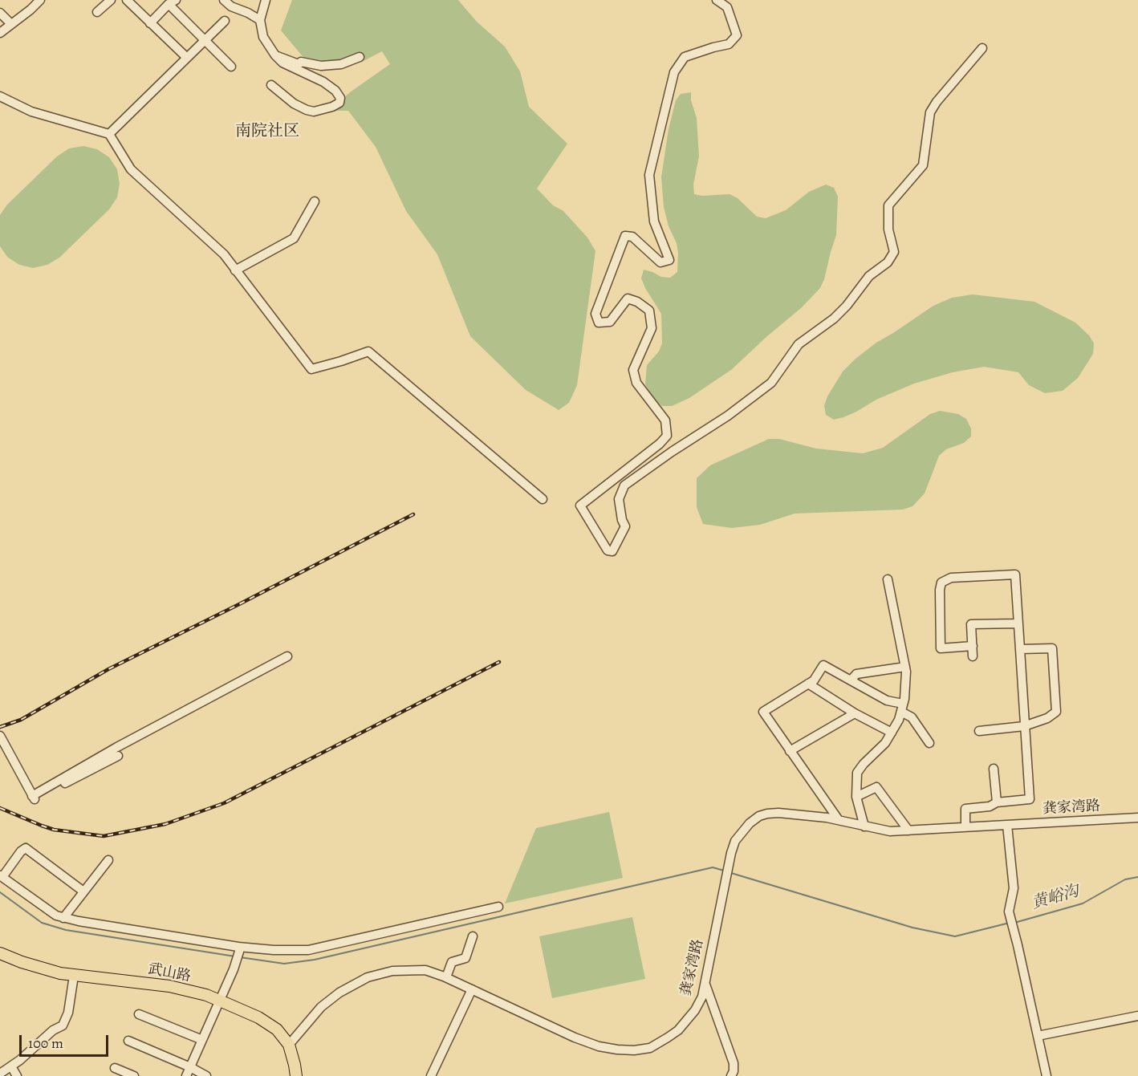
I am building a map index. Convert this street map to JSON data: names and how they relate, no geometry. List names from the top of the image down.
{
  "streets": {
    "main road": ["武山路"],
    "street": ["龚家湾路"]
  },
  "crossings": [
    ["龚家湾路", "武山路"]
  ],
  "districts": ["南院社区"],
  "water": ["黄峪沟"],
  "scale_bar": "100 m"
}
